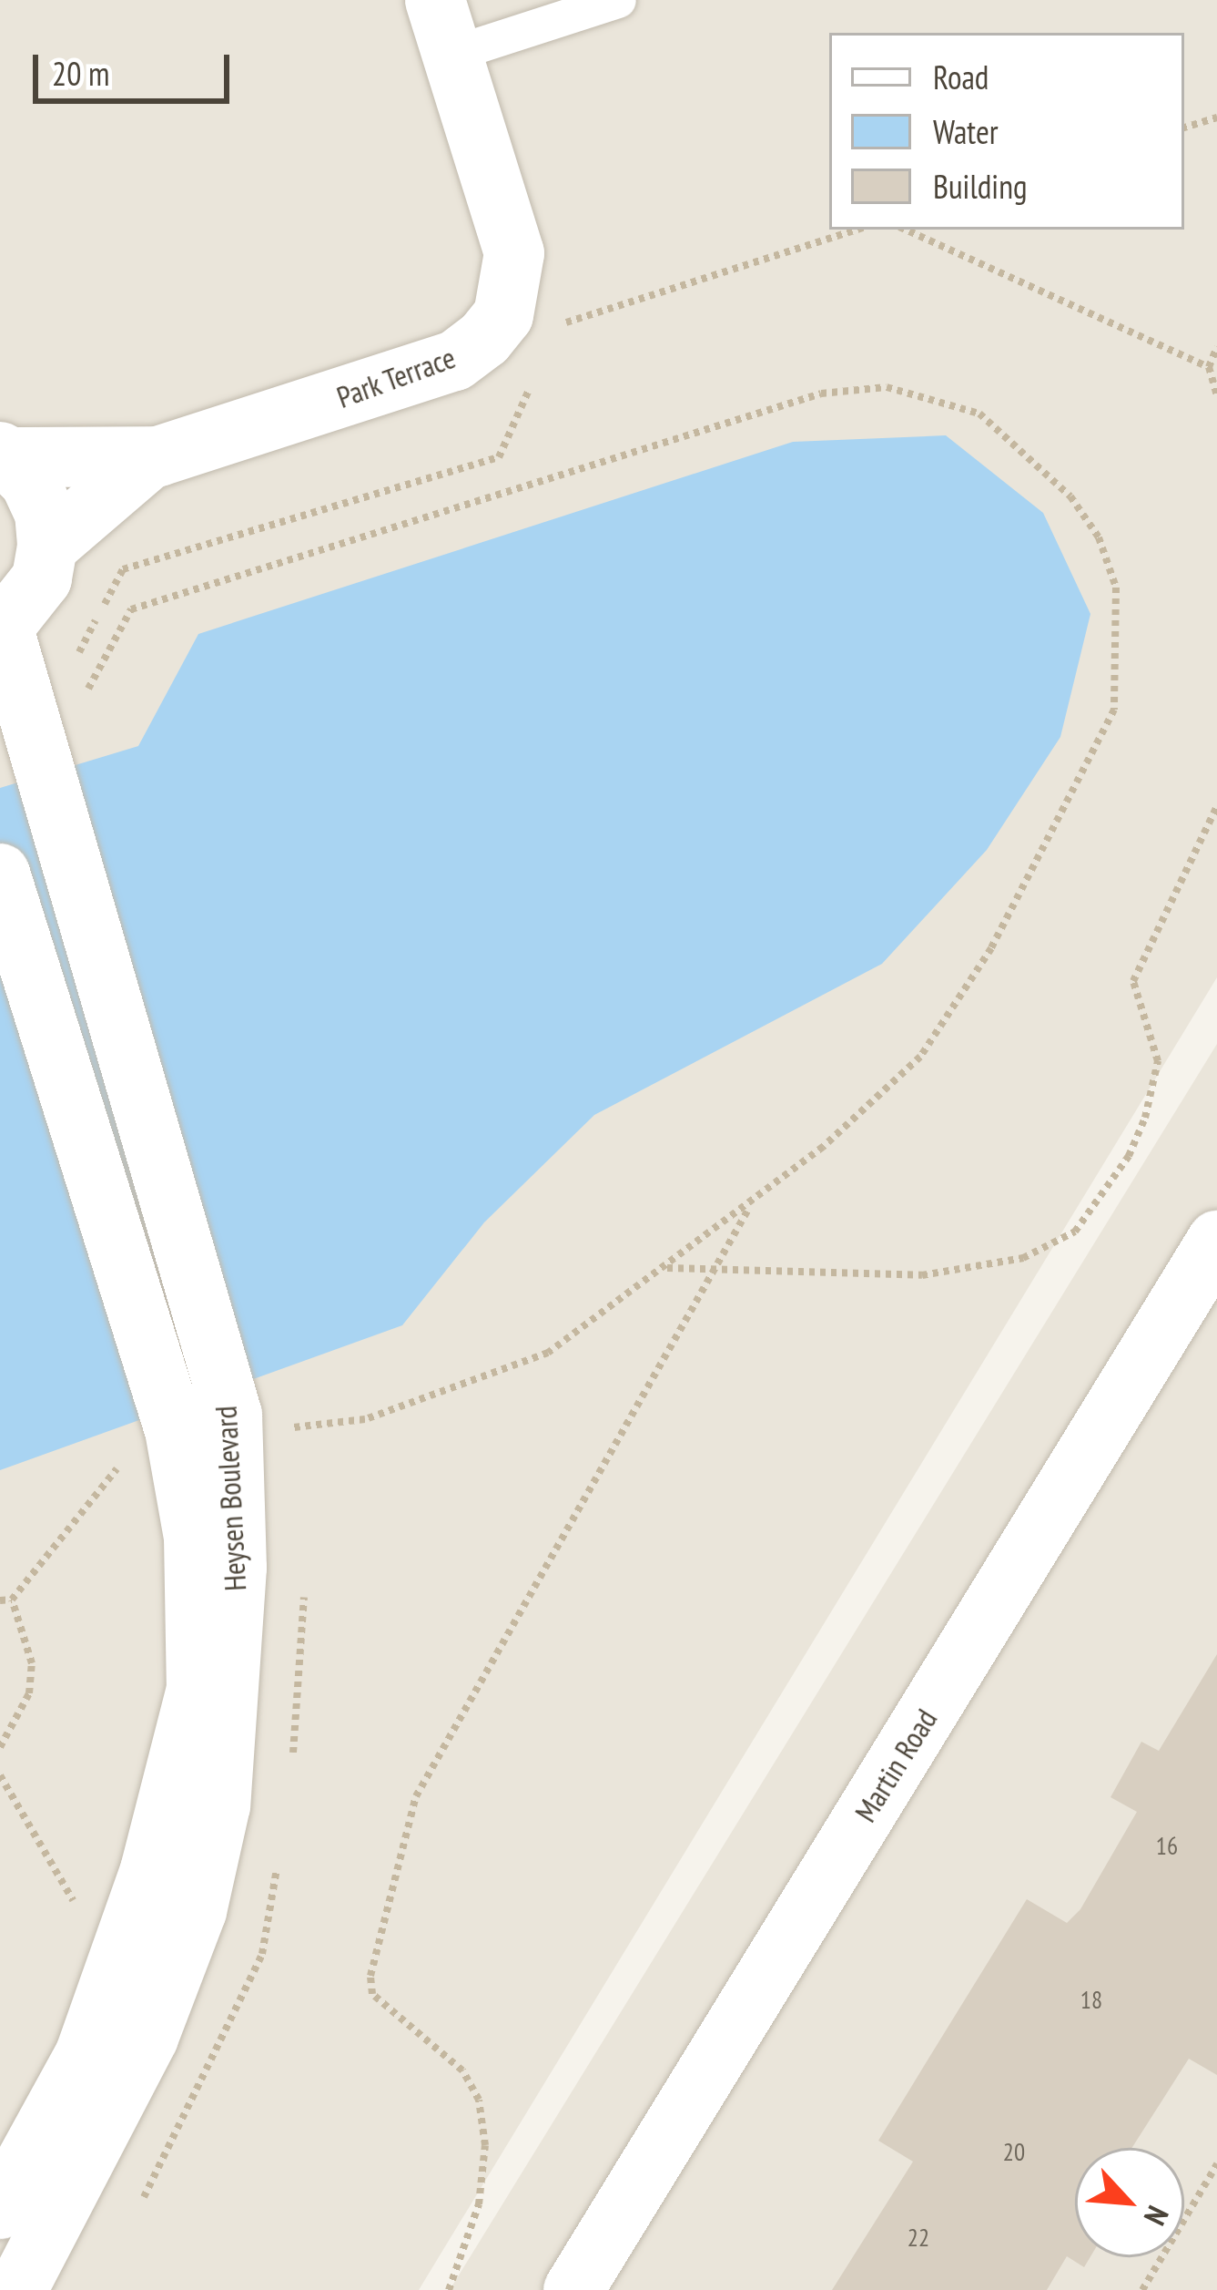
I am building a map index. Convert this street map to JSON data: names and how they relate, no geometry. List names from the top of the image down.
{
  "streets": {
    "street": ["Park Terrace", "Heysen Boulevard", "Martin Road"]
  },
  "house_numbers": [
    "16",
    "18",
    "20",
    "22"
  ],
  "legend": ["Road", "Water", "Building"],
  "scale_bar": "20 m",
  "north": "bottom right"
}
